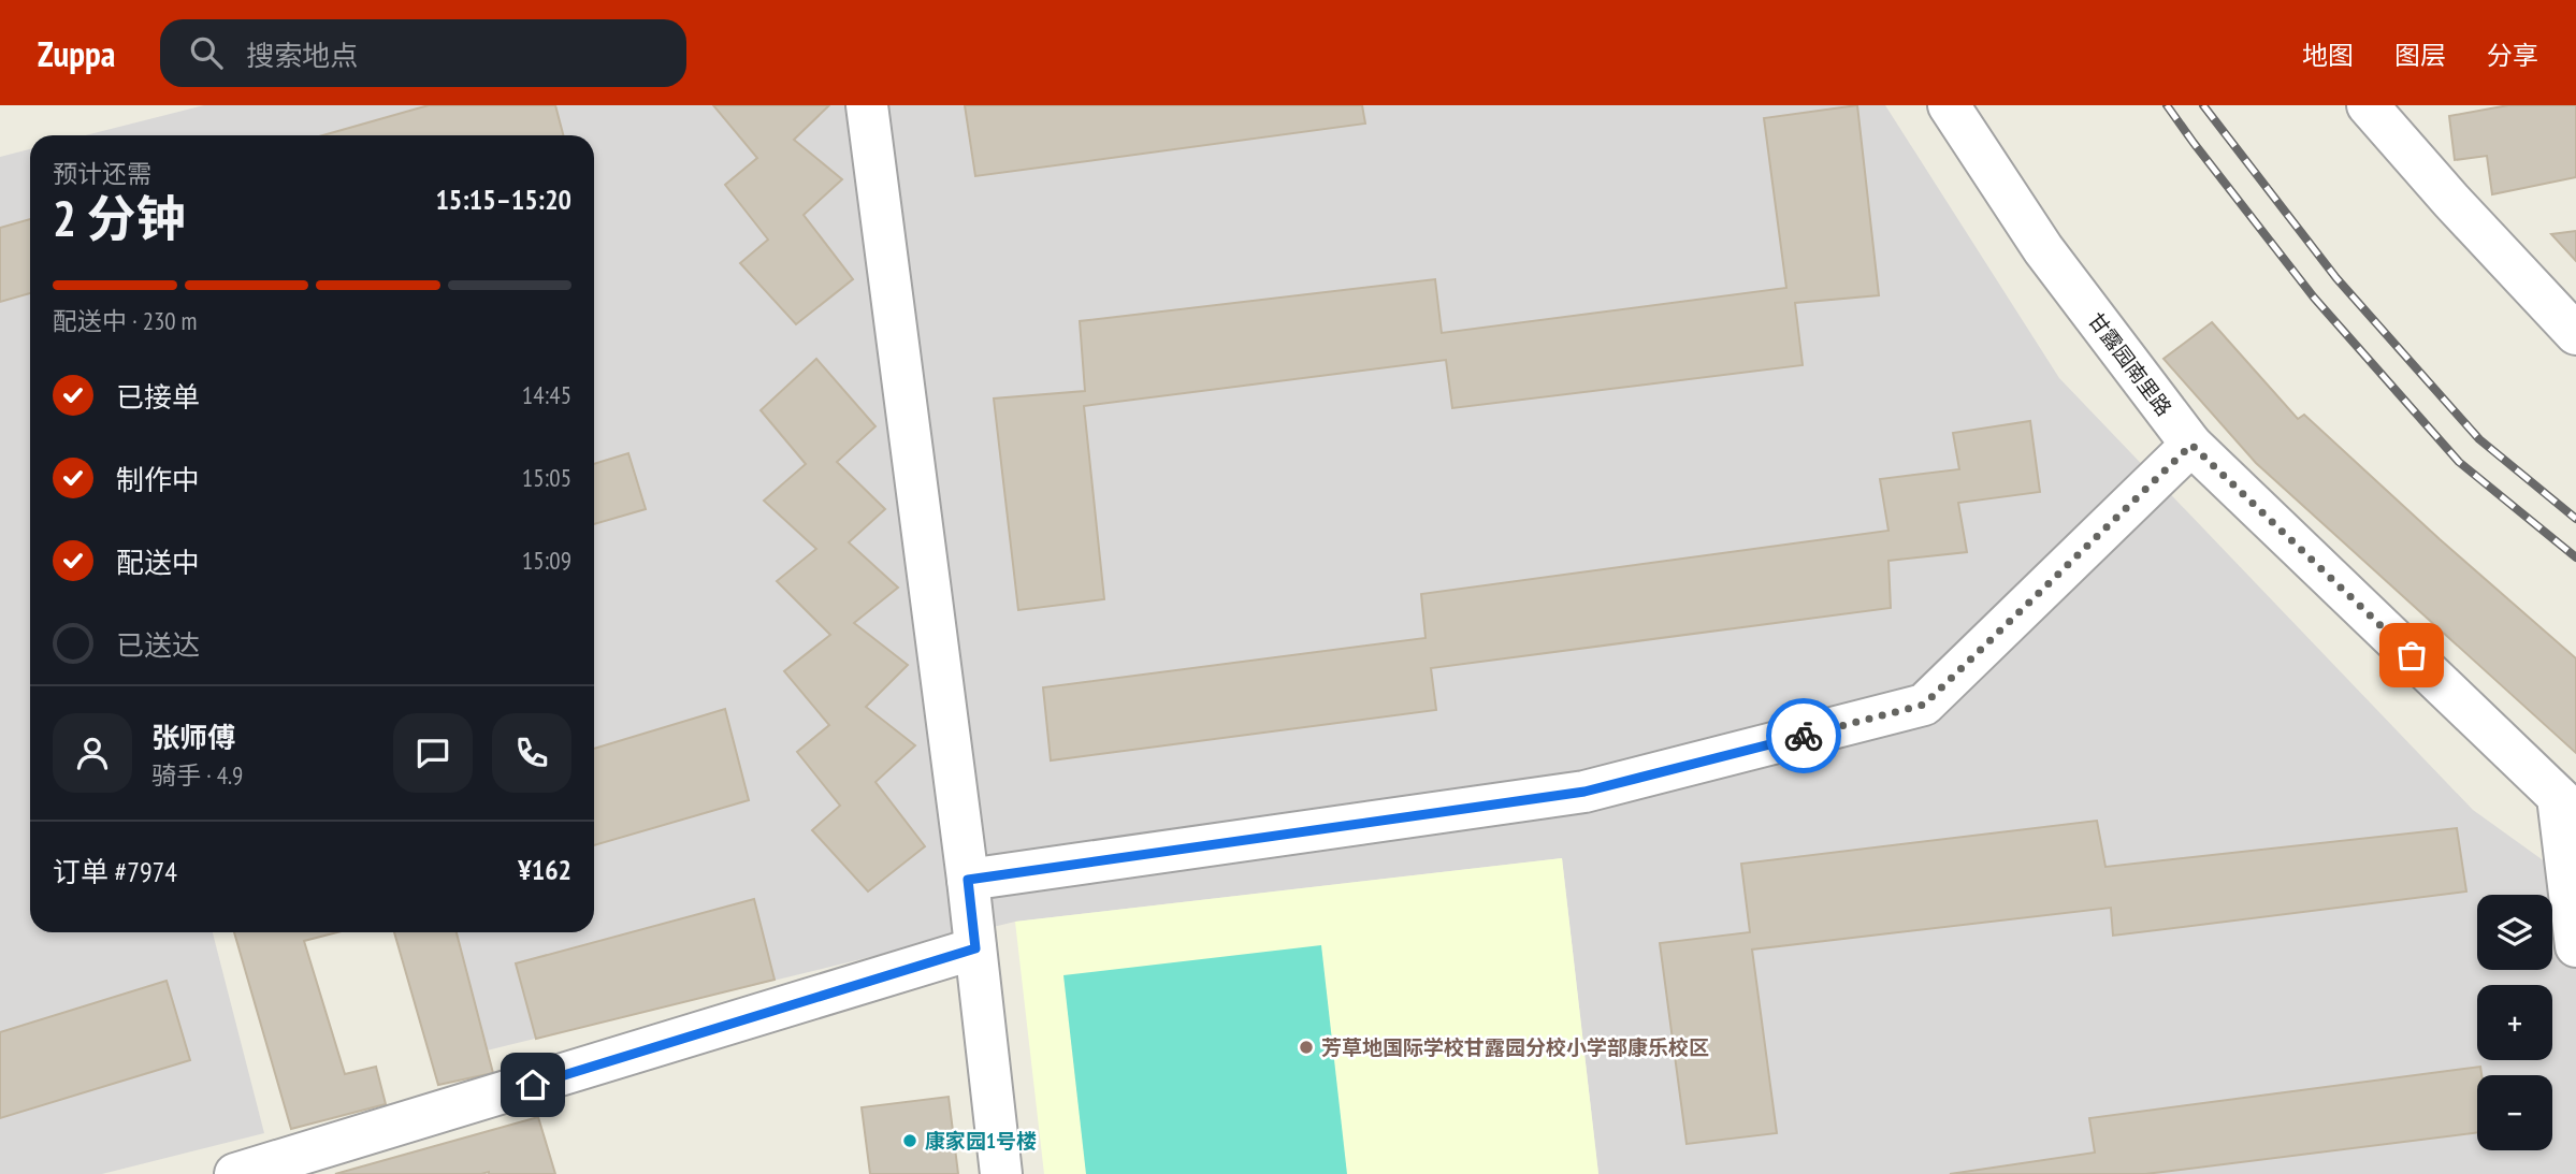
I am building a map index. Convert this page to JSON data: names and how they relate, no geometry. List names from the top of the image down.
{
  "streets": {
    "street": ["甘露园南里路"]
  },
  "places": ["芳草地国际学校甘露园分校小学部康乐校区", "康家园1号楼"],
  "page": {
    "header": "Zuppa",
    "search": "搜索地点",
    "nav": ["地图", "图层", "分享"],
    "heading": ["2 分钟", "预计还需", "15:15–15:20"],
    "panel": [
      "张师傅",
      "骑手 · 4.9",
      "订单 #7974",
      "¥162"
    ],
    "bar": "配送中 · 230 m",
    "list": [
      ["已接单", "14:45"],
      ["制作中", "15:05"],
      ["配送中", "15:09"],
      "已送达"
    ],
    "map_buttons": ["+", "−"]
  }
}
